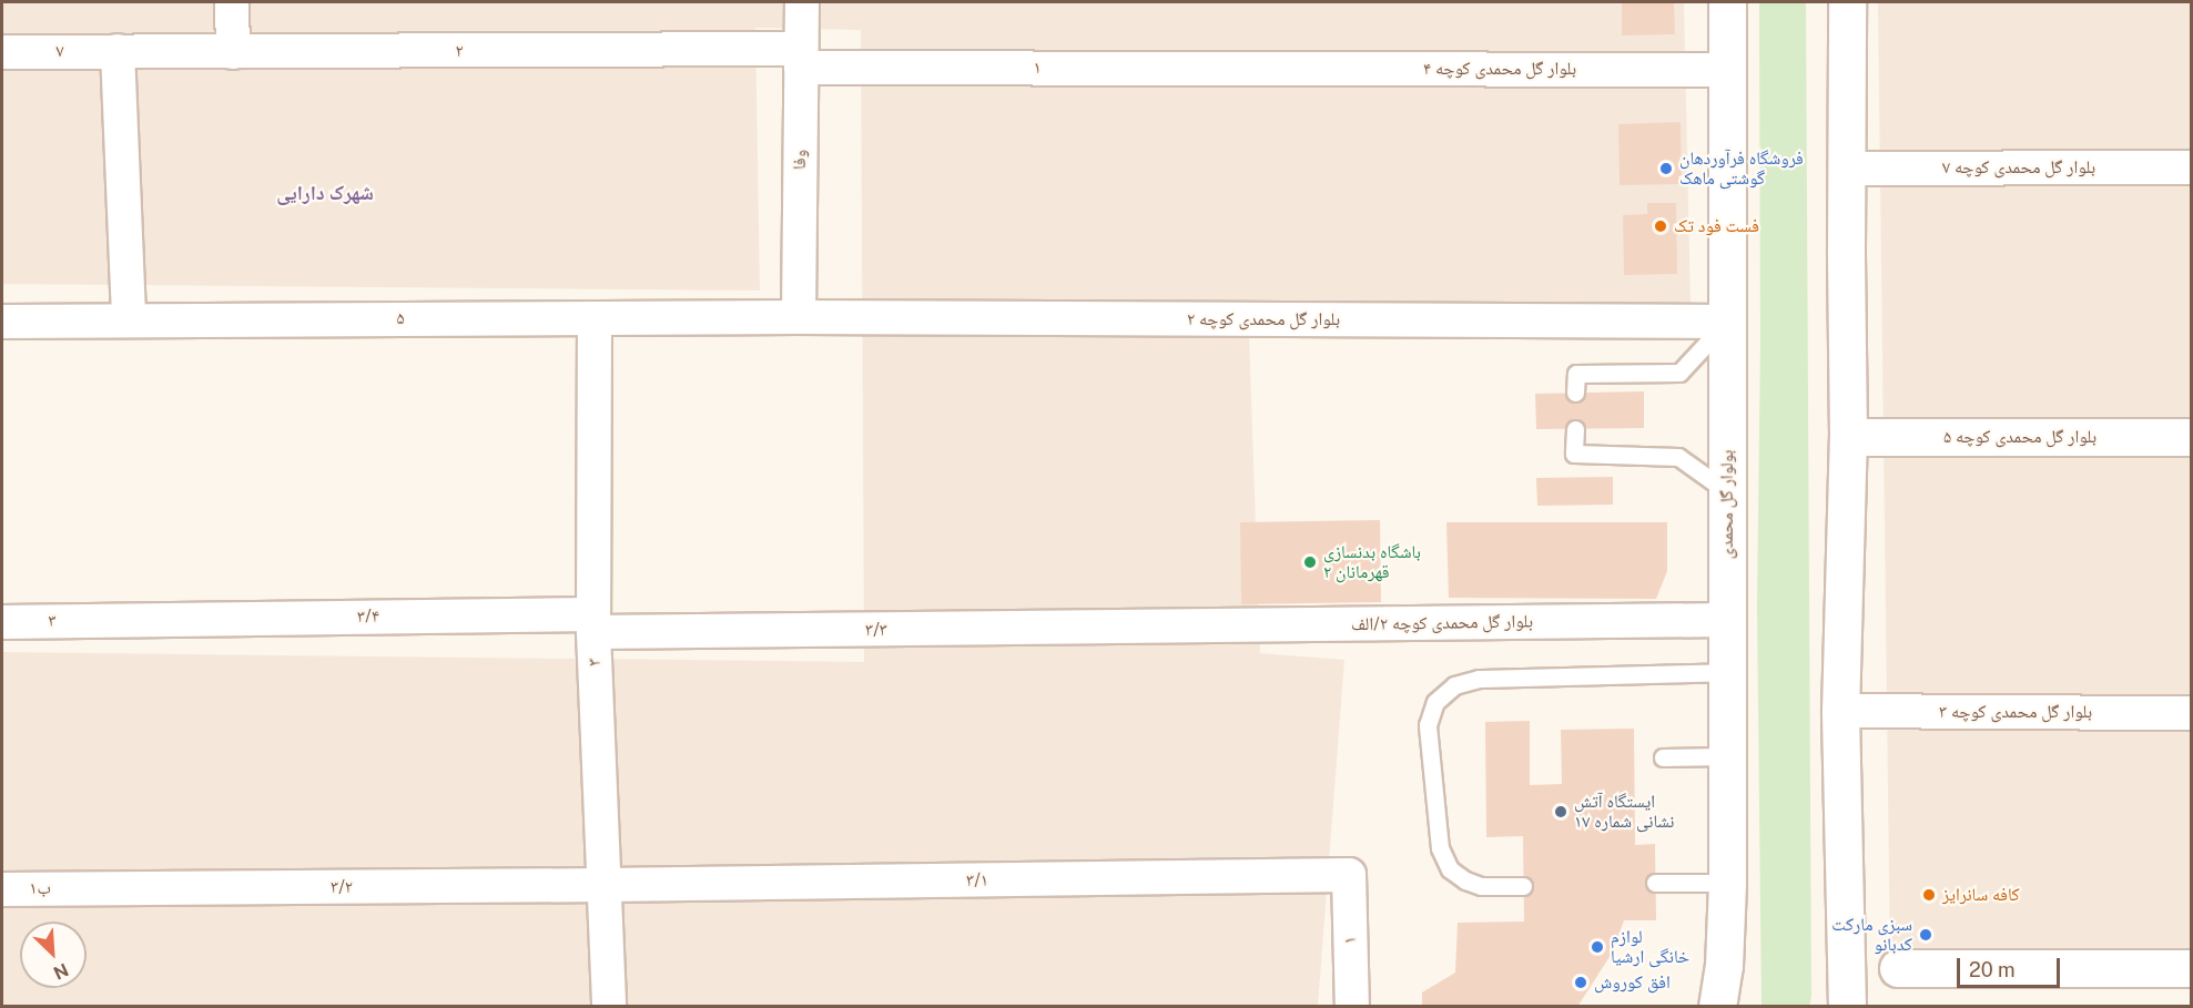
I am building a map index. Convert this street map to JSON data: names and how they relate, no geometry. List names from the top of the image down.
{
  "streets": {
    "main road": ["بلوار گل محمدی کوچه ۵", "بولوار گل محمدی"],
    "street": [
      "۷",
      "۲",
      "۱",
      "بلوار گل محمدی کوچه ۴",
      "وفا",
      "بلوار گل محمدی کوچه ۷",
      "۵",
      "بلوار گل محمدی کوچه ۲",
      "۳/۴",
      "۳",
      "بلوار گل محمدی کوچه ۲/الف",
      "۳/۳",
      "بلوار گل محمدی کوچه ۳",
      "۳/۱",
      "۳/۲",
      "۱ب"
    ]
  },
  "crossings": [
    ["۷", "۲"],
    ["۲", "۱"],
    ["۲", "وفا"],
    ["۱", "بلوار گل محمدی کوچه ۴"],
    ["۱", "وفا"],
    ["۱", "۳/۱"],
    ["بلوار گل محمدی کوچه ۴", "بولوار گل محمدی"],
    ["وفا", "۵"],
    ["وفا", "بلوار گل محمدی کوچه ۲"],
    ["۵", "بلوار گل محمدی کوچه ۲"],
    ["۵", "۳"],
    ["بلوار گل محمدی کوچه ۲", "بولوار گل محمدی"],
    ["بولوار گل محمدی", "بلوار گل محمدی کوچه ۲/الف"],
    ["۳/۴", "۳"],
    ["۳/۴", "۳/۳"],
    ["۳", "۳/۳"],
    ["۳", "۳/۱"],
    ["۳", "۳/۲"],
    ["بلوار گل محمدی کوچه ۲/الف", "۳/۳"],
    ["۳/۱", "۳/۲"],
    ["۳/۲", "۱ب"]
  ],
  "districts": ["شهرک دارایی"],
  "places": [
    "فروشگاه فرآوردهان گوشتی ماهک",
    "فست فود تک",
    "باشگاه بدنسازی قهرمانان ۲",
    "ایستگاه آتش نشانی شماره ۱۷",
    "کافه سانرایز",
    "سبزی مارکت کدبانو",
    "لوازم خانگی ارشیا",
    "افق کوروش"
  ],
  "scale_bar": "20 m",
  "north": "bottom right"
}
